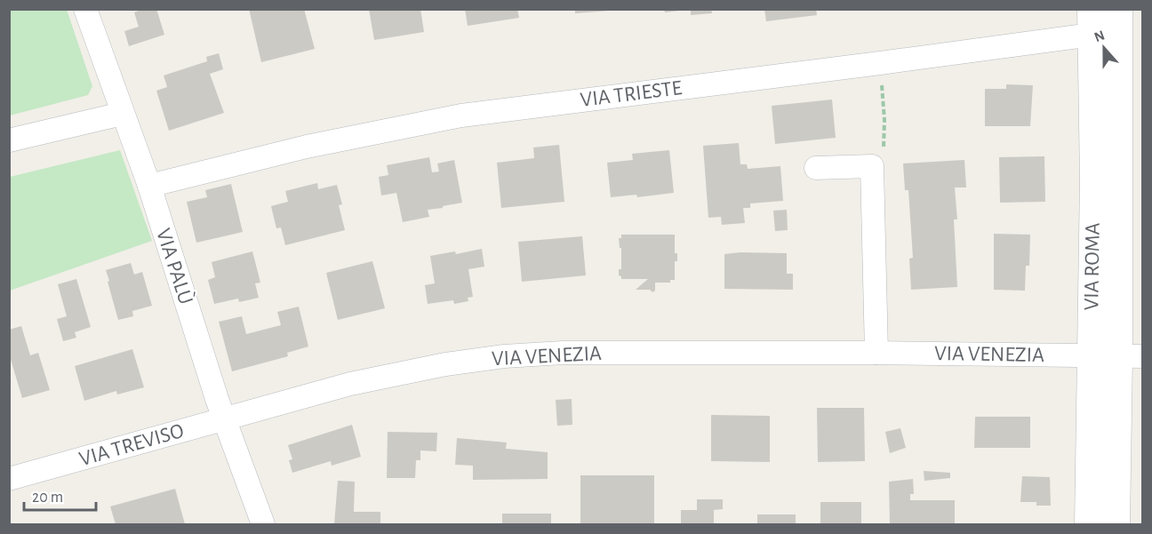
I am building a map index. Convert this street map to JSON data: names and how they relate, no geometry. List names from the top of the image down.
{
  "streets": {
    "street": [
      "VIA TRIESTE",
      "VIA PALÙ",
      "VIA ROMA",
      "VIA VENEZIA",
      "VIA TREVISO"
    ]
  },
  "crossings": [
    ["VIA TRIESTE", "VIA PALÙ"],
    ["VIA TRIESTE", "VIA ROMA"],
    ["VIA PALÙ", "VIA VENEZIA"],
    ["VIA PALÙ", "VIA TREVISO"],
    ["VIA ROMA", "VIA VENEZIA"],
    ["VIA VENEZIA", "VIA TREVISO"]
  ],
  "scale_bar": "20 m",
  "north": "top"
}
